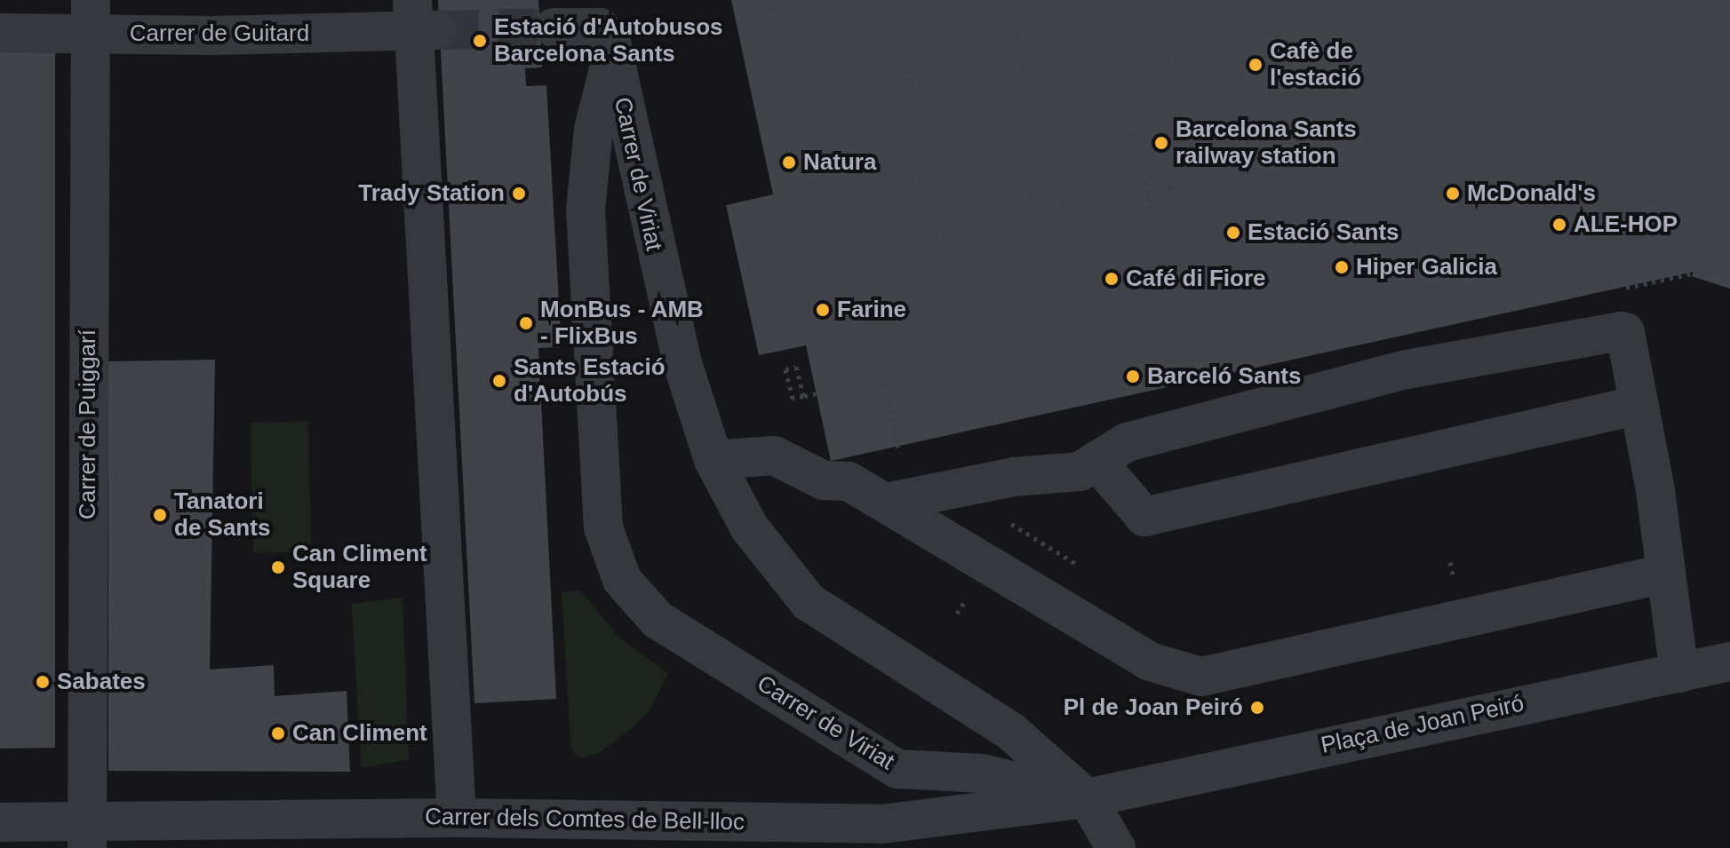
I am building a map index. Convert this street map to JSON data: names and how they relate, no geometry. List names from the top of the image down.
{
  "streets": {
    "street": [
      "Carrer de Guitard",
      "Carrer de Viriat",
      "Carrer de Puiggarí",
      "Plaça de Joan Peiró",
      "Carrer dels Comtes de Bell-lloc"
    ]
  },
  "crossings": [
    ["Carrer de Guitard", "Carrer de Puiggarí"],
    ["Carrer de Viriat", "Carrer dels Comtes de Bell-lloc"],
    ["Carrer de Puiggarí", "Carrer dels Comtes de Bell-lloc"],
    ["Plaça de Joan Peiró", "Carrer dels Comtes de Bell-lloc"]
  ],
  "places": [
    "Estació d'Autobusos Barcelona Sants",
    "Cafè de l'estació",
    "Barcelona Sants railway station",
    "Natura",
    "Trady Station",
    "McDonald's",
    "ALE-HOP",
    "Estació Sants",
    "Hiper Galicia",
    "Café di Fiore",
    "Farine",
    "MonBus - AMB - FlixBus",
    "Barceló Sants",
    "Sants Estació d'Autobús",
    "Tanatori de Sants",
    "Can Climent Square",
    "Sabates",
    "Pl de Joan Peiró",
    "Can Climent"
  ]
}
